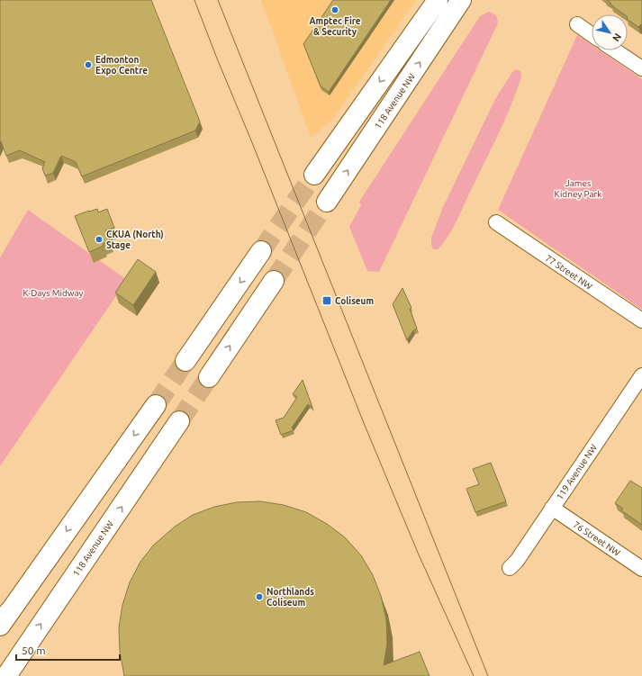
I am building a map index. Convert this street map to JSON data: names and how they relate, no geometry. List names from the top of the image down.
{
  "streets": {
    "main road": ["118 Avenue NW"],
    "street": ["77 Street NW", "119 Avenue NW", "76 Street NW"]
  },
  "crossings": [
    ["119 Avenue NW", "76 Street NW"]
  ],
  "parks": ["James Kidney Park", "K-Days Midway"],
  "places": {
    "other": [
      "Amptec Fire & Security",
      "Edmonton Expo Centre",
      "CKUA (North) Stage",
      "Northlands Coliseum"
    ],
    "transit": ["Coliseum"]
  },
  "scale_bar": "50 m",
  "north": "bottom right"
}
